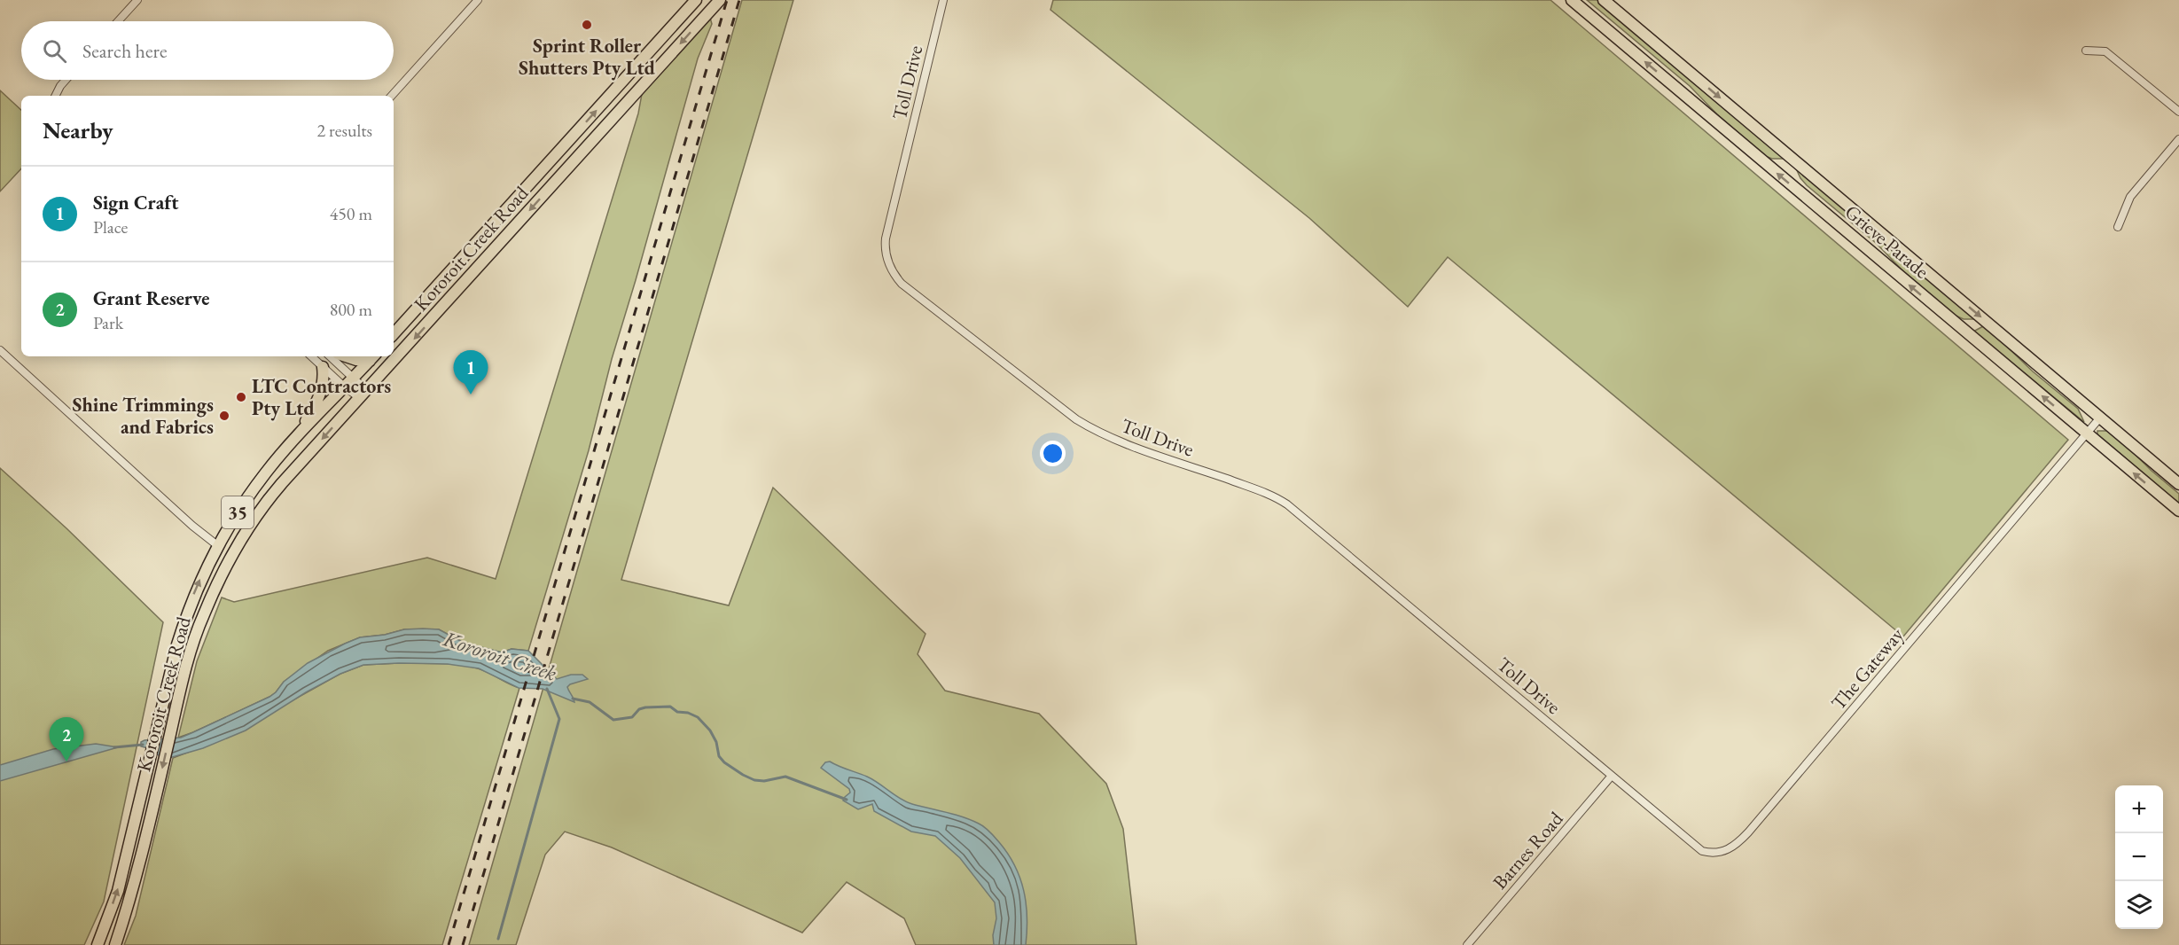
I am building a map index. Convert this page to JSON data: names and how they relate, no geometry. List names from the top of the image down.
{
  "streets": {
    "main road": ["Grieve Parade", "Kororoit Creek Road", "35"],
    "street": ["Toll Drive", "The Gateway", "Barnes Road"]
  },
  "crossings": [
    ["Toll Drive", "The Gateway"],
    ["Toll Drive", "Barnes Road"],
    ["Grieve Parade", "The Gateway"]
  ],
  "water": ["Kororoit Creek"],
  "places": ["Sprint Roller Shutters Pty Ltd", "LTC Contractors Pty Ltd", "Shine Trimmings and Fabrics"],
  "page": {
    "search": "Search here",
    "heading": ["Nearby", "2 results"],
    "list": [
      {
        "mark": "1",
        "name": "Sign Craft",
        "note": "Place",
        "value": "450 m"
      },
      {
        "mark": "2",
        "name": "Grant Reserve",
        "note": "Park",
        "value": "800 m"
      }
    ],
    "pins": ["1", "2"],
    "map_buttons": ["+", "−"]
  }
}
